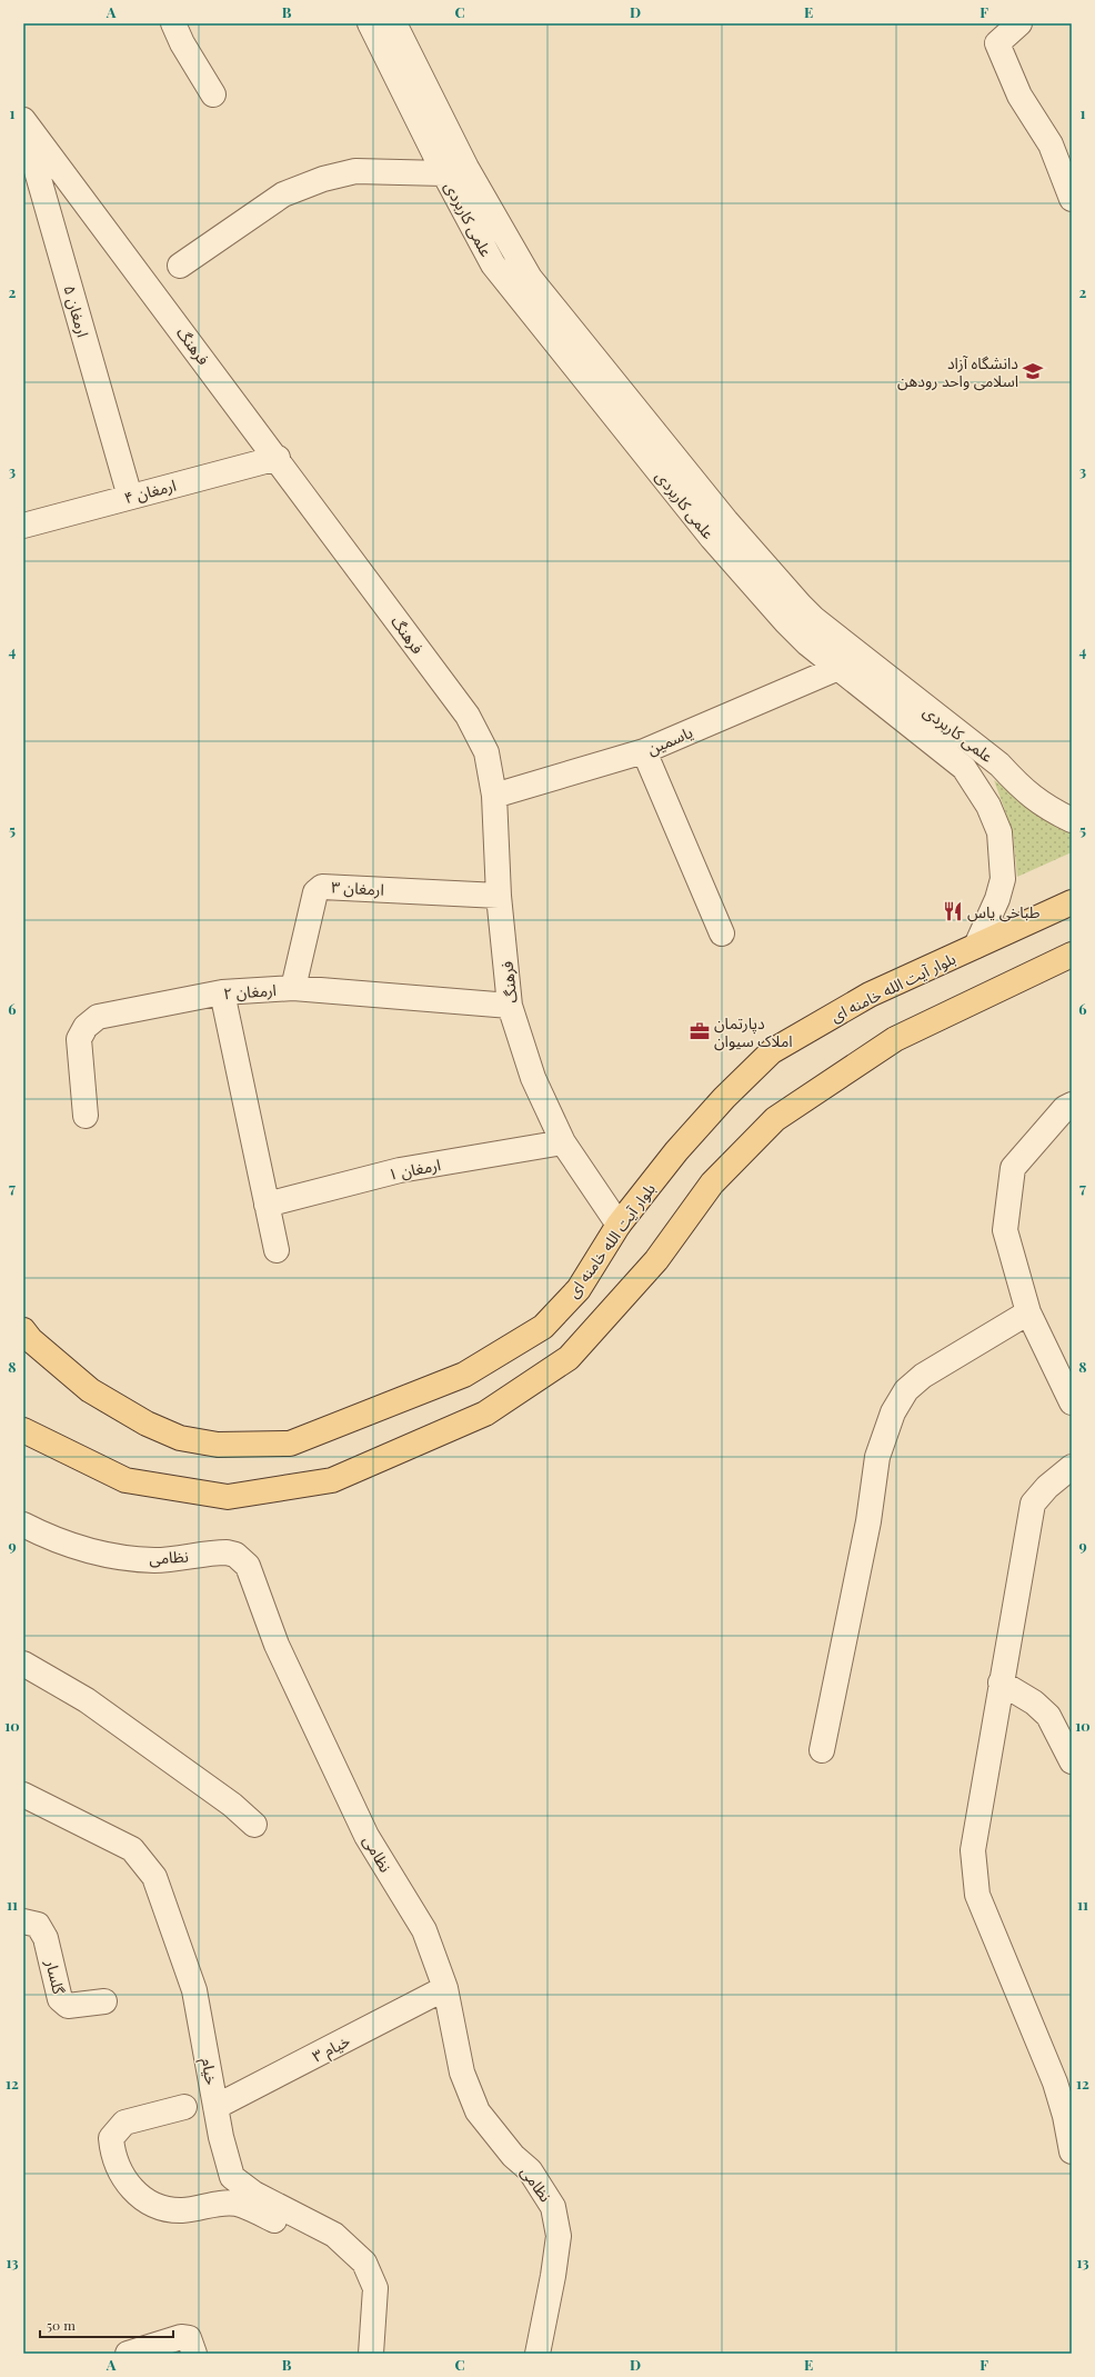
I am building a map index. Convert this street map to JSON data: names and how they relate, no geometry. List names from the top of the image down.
{
  "streets": {
    "main road": ["بلوار آیت الله خامنه ای"],
    "street": [
      "علمی کاربردی",
      "ارمغان ۵",
      "فرهنگ",
      "ارمغان ۴",
      "یاسمین",
      "ارمغان ۳",
      "ارمغان ۲",
      "ارمغان ۱",
      "نظامی",
      "گلسار",
      "خیام ۳",
      "خیام"
    ]
  },
  "crossings": [
    ["علمی کاربردی", "یاسمین"],
    ["علمی کاربردی", "بلوار آیت الله خامنه ای"],
    ["ارمغان ۵", "ارمغان ۴"],
    ["فرهنگ", "ارمغان ۴"],
    ["فرهنگ", "یاسمین"],
    ["فرهنگ", "ارمغان ۳"],
    ["فرهنگ", "بلوار آیت الله خامنه ای"],
    ["فرهنگ", "ارمغان ۲"],
    ["فرهنگ", "ارمغان ۱"],
    ["ارمغان ۳", "ارمغان ۲"],
    ["نظامی", "خیام ۳"],
    ["خیام ۳", "خیام"]
  ],
  "places": {
    "school or university": ["دانشگاه آزاد اسلامی واحد رودهن"],
    "restaurant": ["طباخی یاس"],
    "office": ["دپارتمان املاک سیوان"]
  },
  "scale_bar": "50 m",
  "grid": {
    "columns": [
      "A",
      "B",
      "C",
      "D",
      "E",
      "F"
    ],
    "rows": [
      "1",
      "2",
      "3",
      "4",
      "5",
      "6",
      "7",
      "8",
      "9",
      "10",
      "11",
      "12",
      "13"
    ]
  }
}
